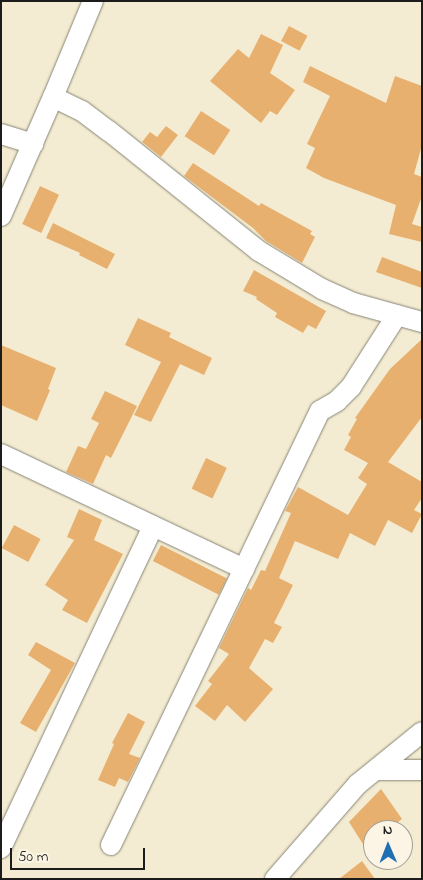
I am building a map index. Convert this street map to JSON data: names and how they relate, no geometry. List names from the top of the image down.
{
  "scale_bar": "50 m",
  "north": "top"
}
